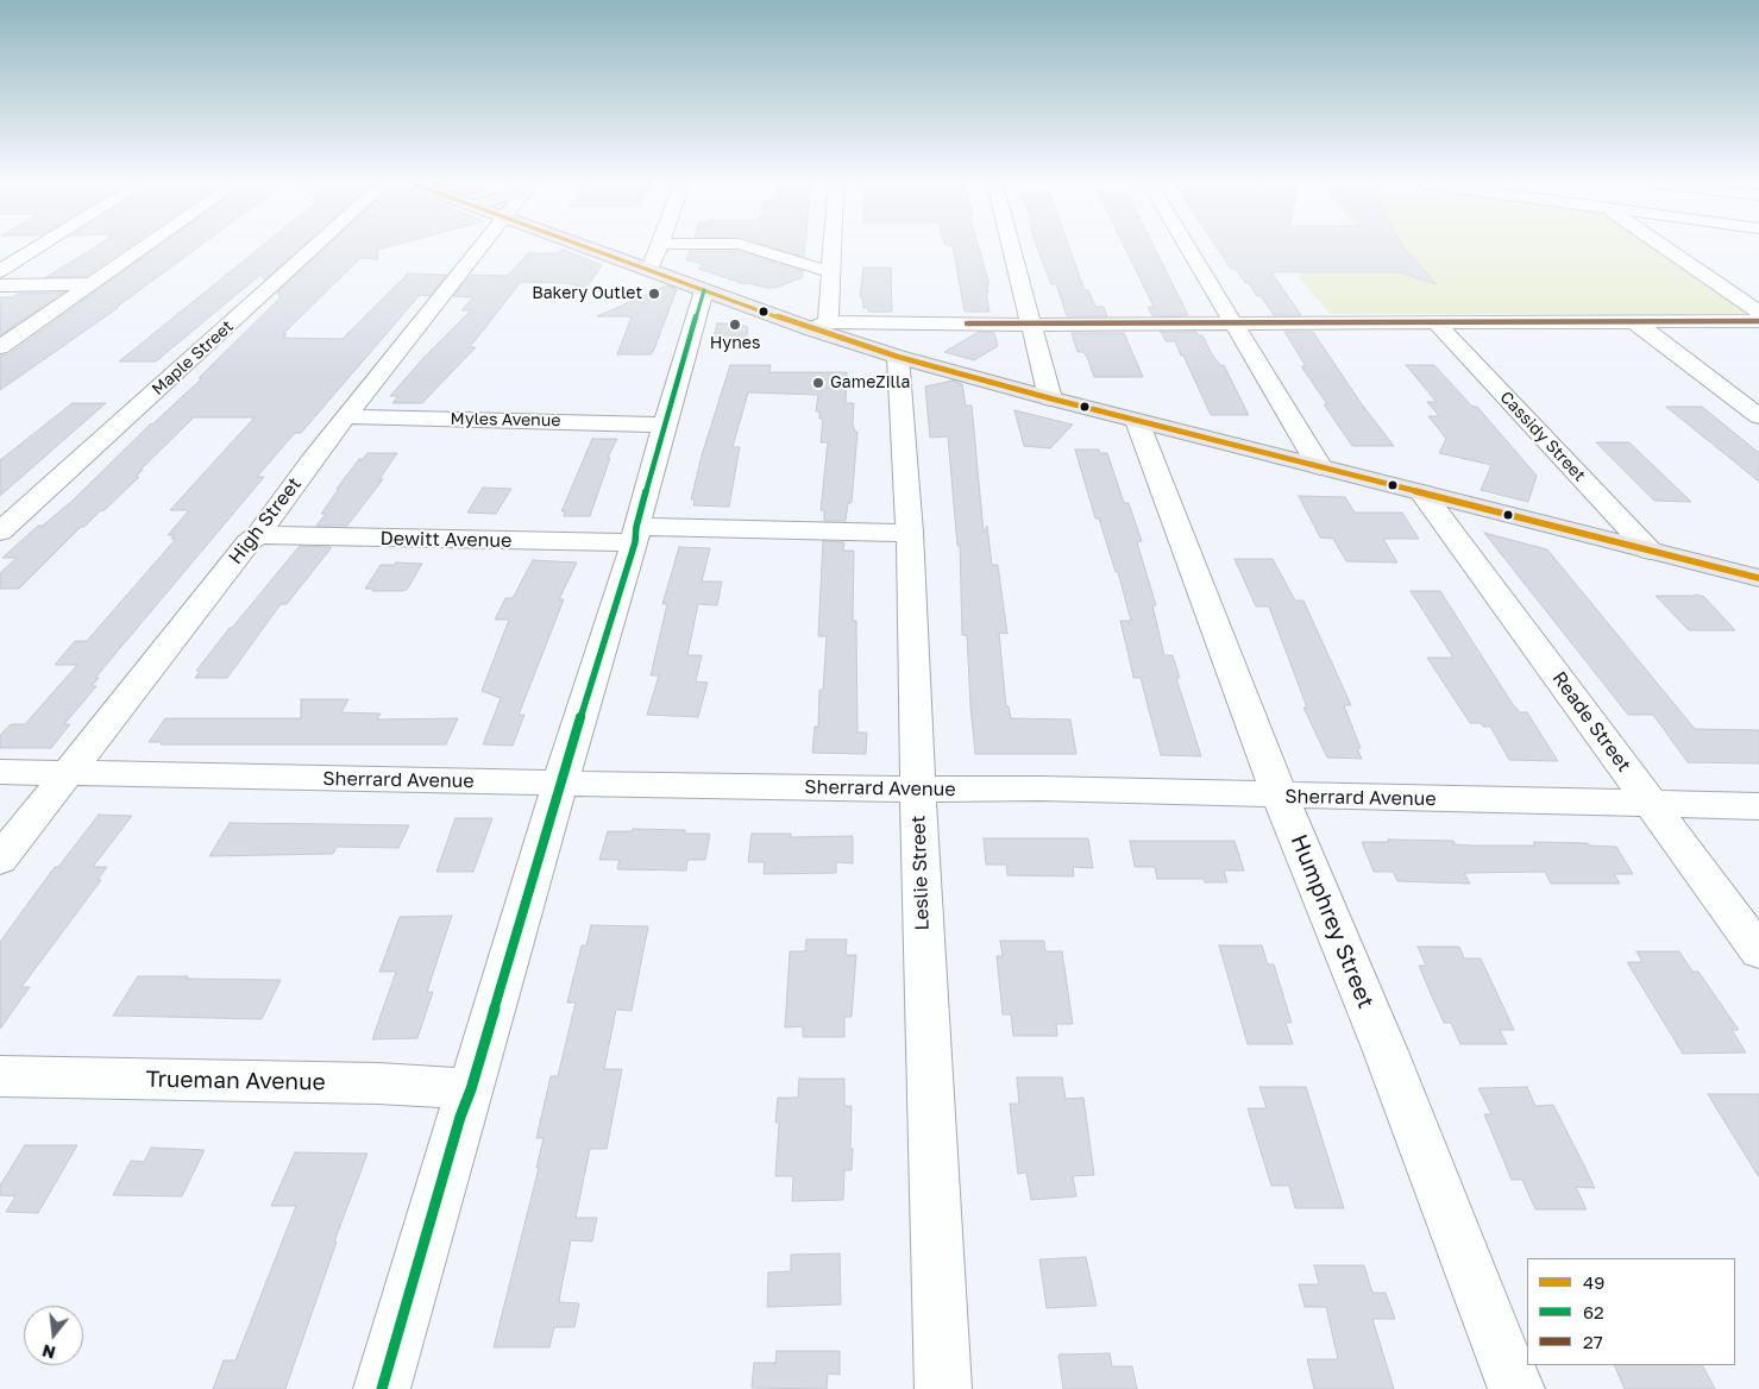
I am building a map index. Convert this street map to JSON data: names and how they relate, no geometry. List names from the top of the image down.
{
  "streets": {
    "street": [
      "Maple Street",
      "Myles Avenue",
      "Cassidy Street",
      "High Street",
      "Dewitt Avenue",
      "Reade Street",
      "Sherrard Avenue",
      "Leslie Street",
      "Humphrey Street",
      "Trueman Avenue"
    ]
  },
  "crossings": [
    ["Myles Avenue", "High Street"],
    ["High Street", "Dewitt Avenue"],
    ["High Street", "Sherrard Avenue"],
    ["Dewitt Avenue", "Leslie Street"],
    ["Reade Street", "Sherrard Avenue"],
    ["Sherrard Avenue", "Leslie Street"],
    ["Sherrard Avenue", "Humphrey Street"]
  ],
  "places": ["Bakery Outlet", "Hynes", "GameZilla"],
  "lines": ["transit line 49", "transit line 62", "transit line 27"],
  "legend": ["49", "62", "27"],
  "north": "bottom"
}
